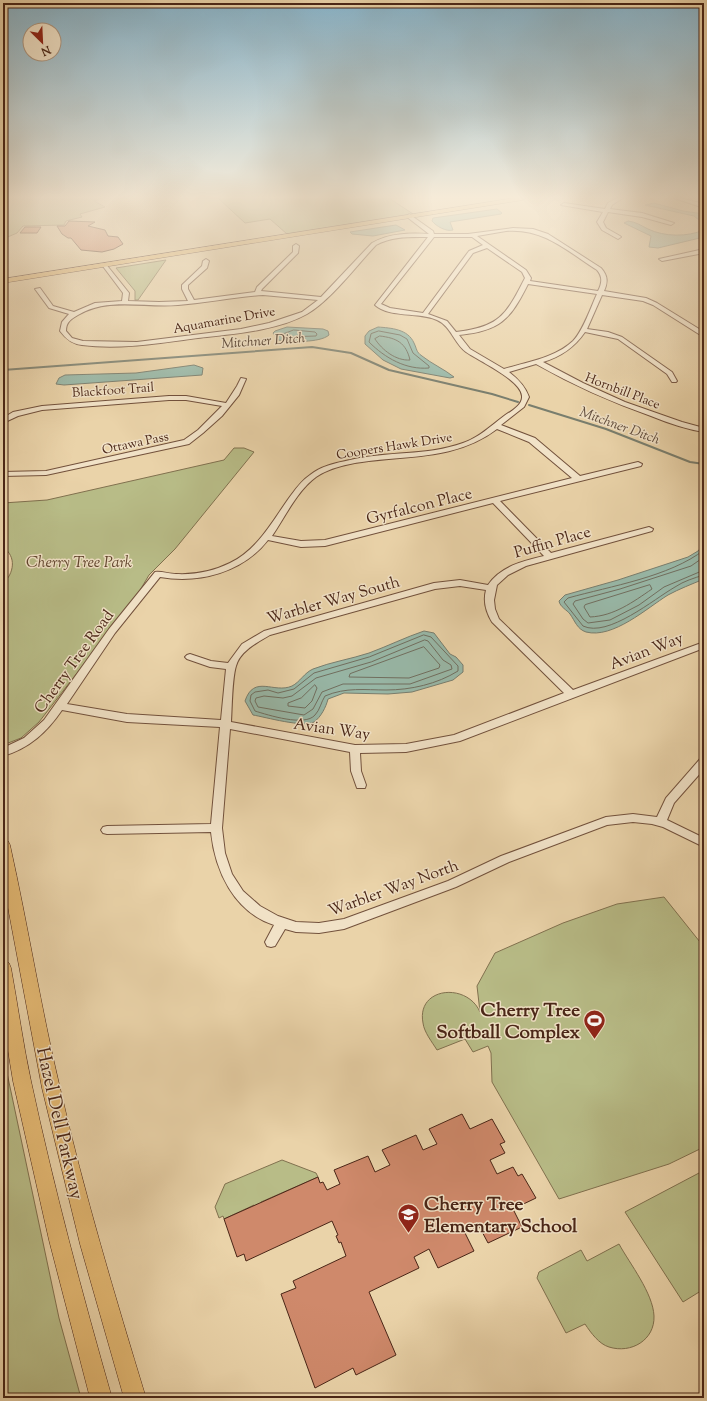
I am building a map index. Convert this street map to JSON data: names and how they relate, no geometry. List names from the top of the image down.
{
  "streets": {
    "main road": ["Hazel Dell Parkway"],
    "street": [
      "Aquamarine Drive",
      "Blackfoot Trail",
      "Hornbill Place",
      "Ottawa Pass",
      "Coopers Hawk Drive",
      "Gyrfalcon Place",
      "Puffin Place",
      "Warbler Way South",
      "Avian Way",
      "Cherry Tree Road",
      "Warbler Way North"
    ]
  },
  "crossings": [
    ["Aquamarine Drive", "Hornbill Place"],
    ["Aquamarine Drive", "Coopers Hawk Drive"],
    ["Blackfoot Trail", "Ottawa Pass"],
    ["Coopers Hawk Drive", "Gyrfalcon Place"],
    ["Coopers Hawk Drive", "Cherry Tree Road"],
    ["Puffin Place", "Warbler Way South"],
    ["Avian Way", "Cherry Tree Road"],
    ["Avian Way", "Warbler Way North"]
  ],
  "water": ["Mitchner Ditch"],
  "parks": ["Cherry Tree Park"],
  "places": {
    "sports": ["Cherry Tree Softball Complex"],
    "school or university": ["Cherry Tree Elementary School"]
  },
  "north": "bottom right"
}
